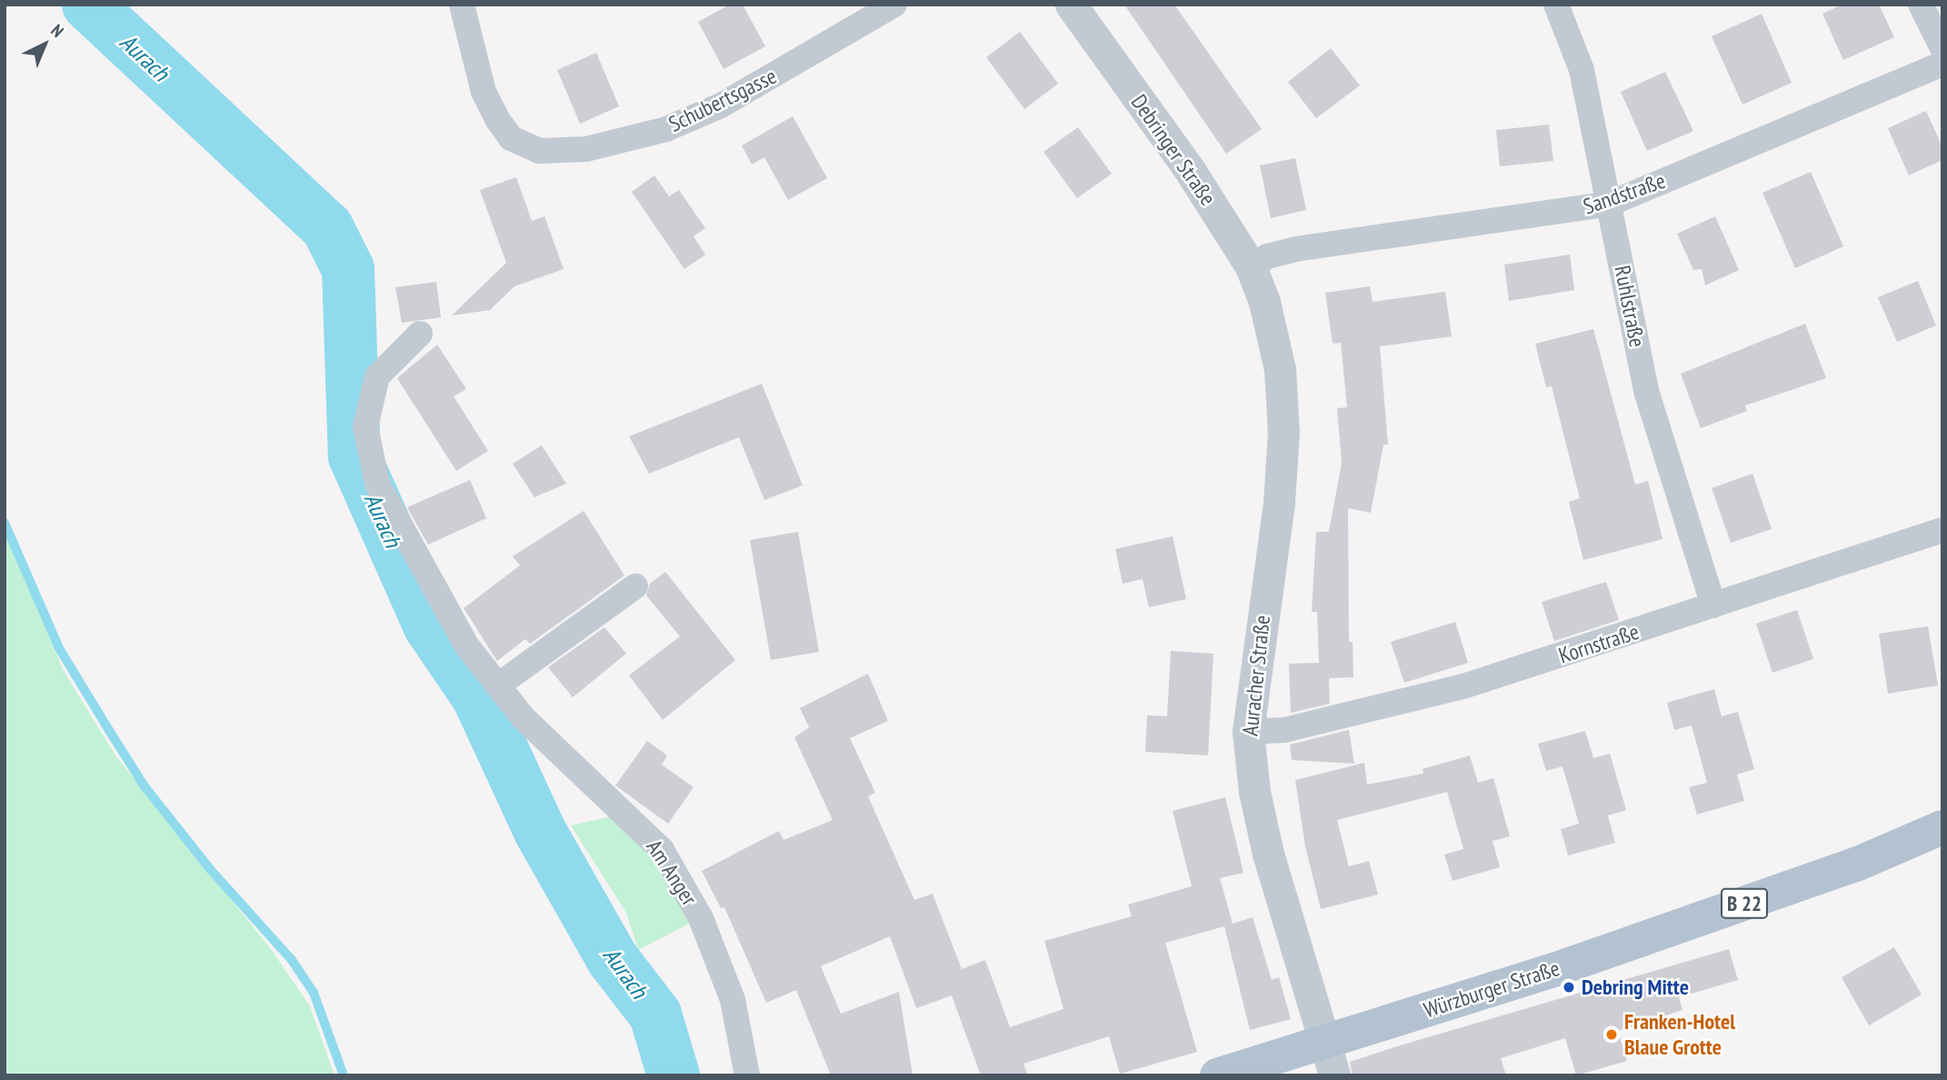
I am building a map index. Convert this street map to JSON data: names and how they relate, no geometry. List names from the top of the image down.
{
  "streets": {
    "main road": ["B 22", "Würzburger Straße"],
    "street": [
      "Schubertsgasse",
      "Debringer Straße",
      "Sandstraße",
      "Ruhlstraße",
      "Kornstraße",
      "Auracher Straße",
      "Am Anger"
    ]
  },
  "crossings": [
    ["Debringer Straße", "Sandstraße"],
    ["Debringer Straße", "Auracher Straße"],
    ["Sandstraße", "Ruhlstraße"],
    ["Ruhlstraße", "Kornstraße"],
    ["Kornstraße", "Auracher Straße"],
    ["Auracher Straße", "Würzburger Straße"]
  ],
  "water": ["Aurach"],
  "places": ["Debring Mitte", "Franken-Hotel Blaue Grotte"],
  "north": "top right"
}
